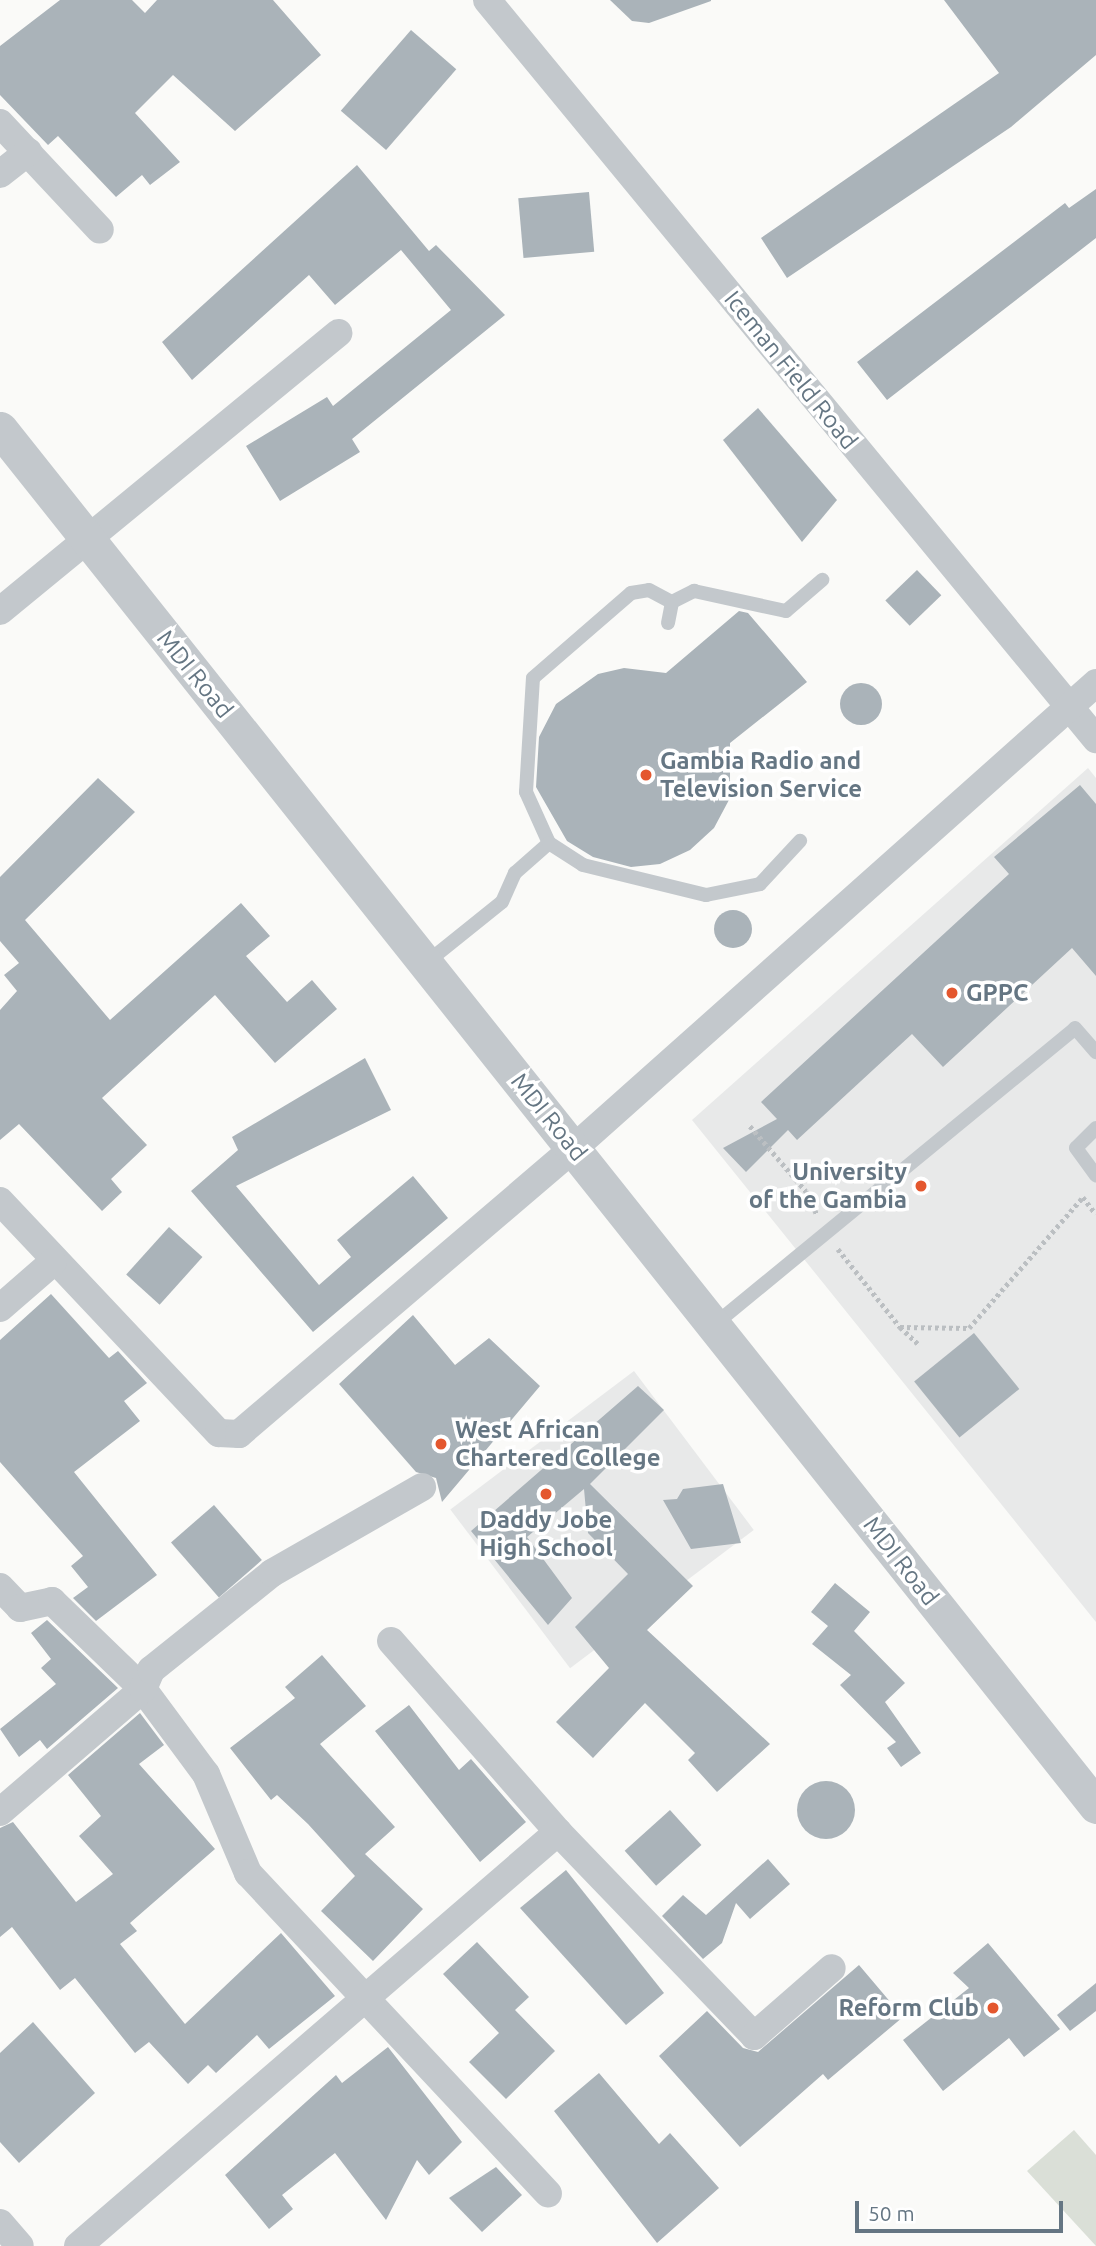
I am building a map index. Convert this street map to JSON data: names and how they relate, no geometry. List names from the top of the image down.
{
  "streets": {
    "street": ["Iceman Field Road", "MDI Road"]
  },
  "places": [
    "Gambia Radio and Television Service",
    "GPPC",
    "University of the Gambia",
    "West African Chartered College",
    "Daddy Jobe High School",
    "Reform Club"
  ],
  "scale_bar": "50 m"
}
